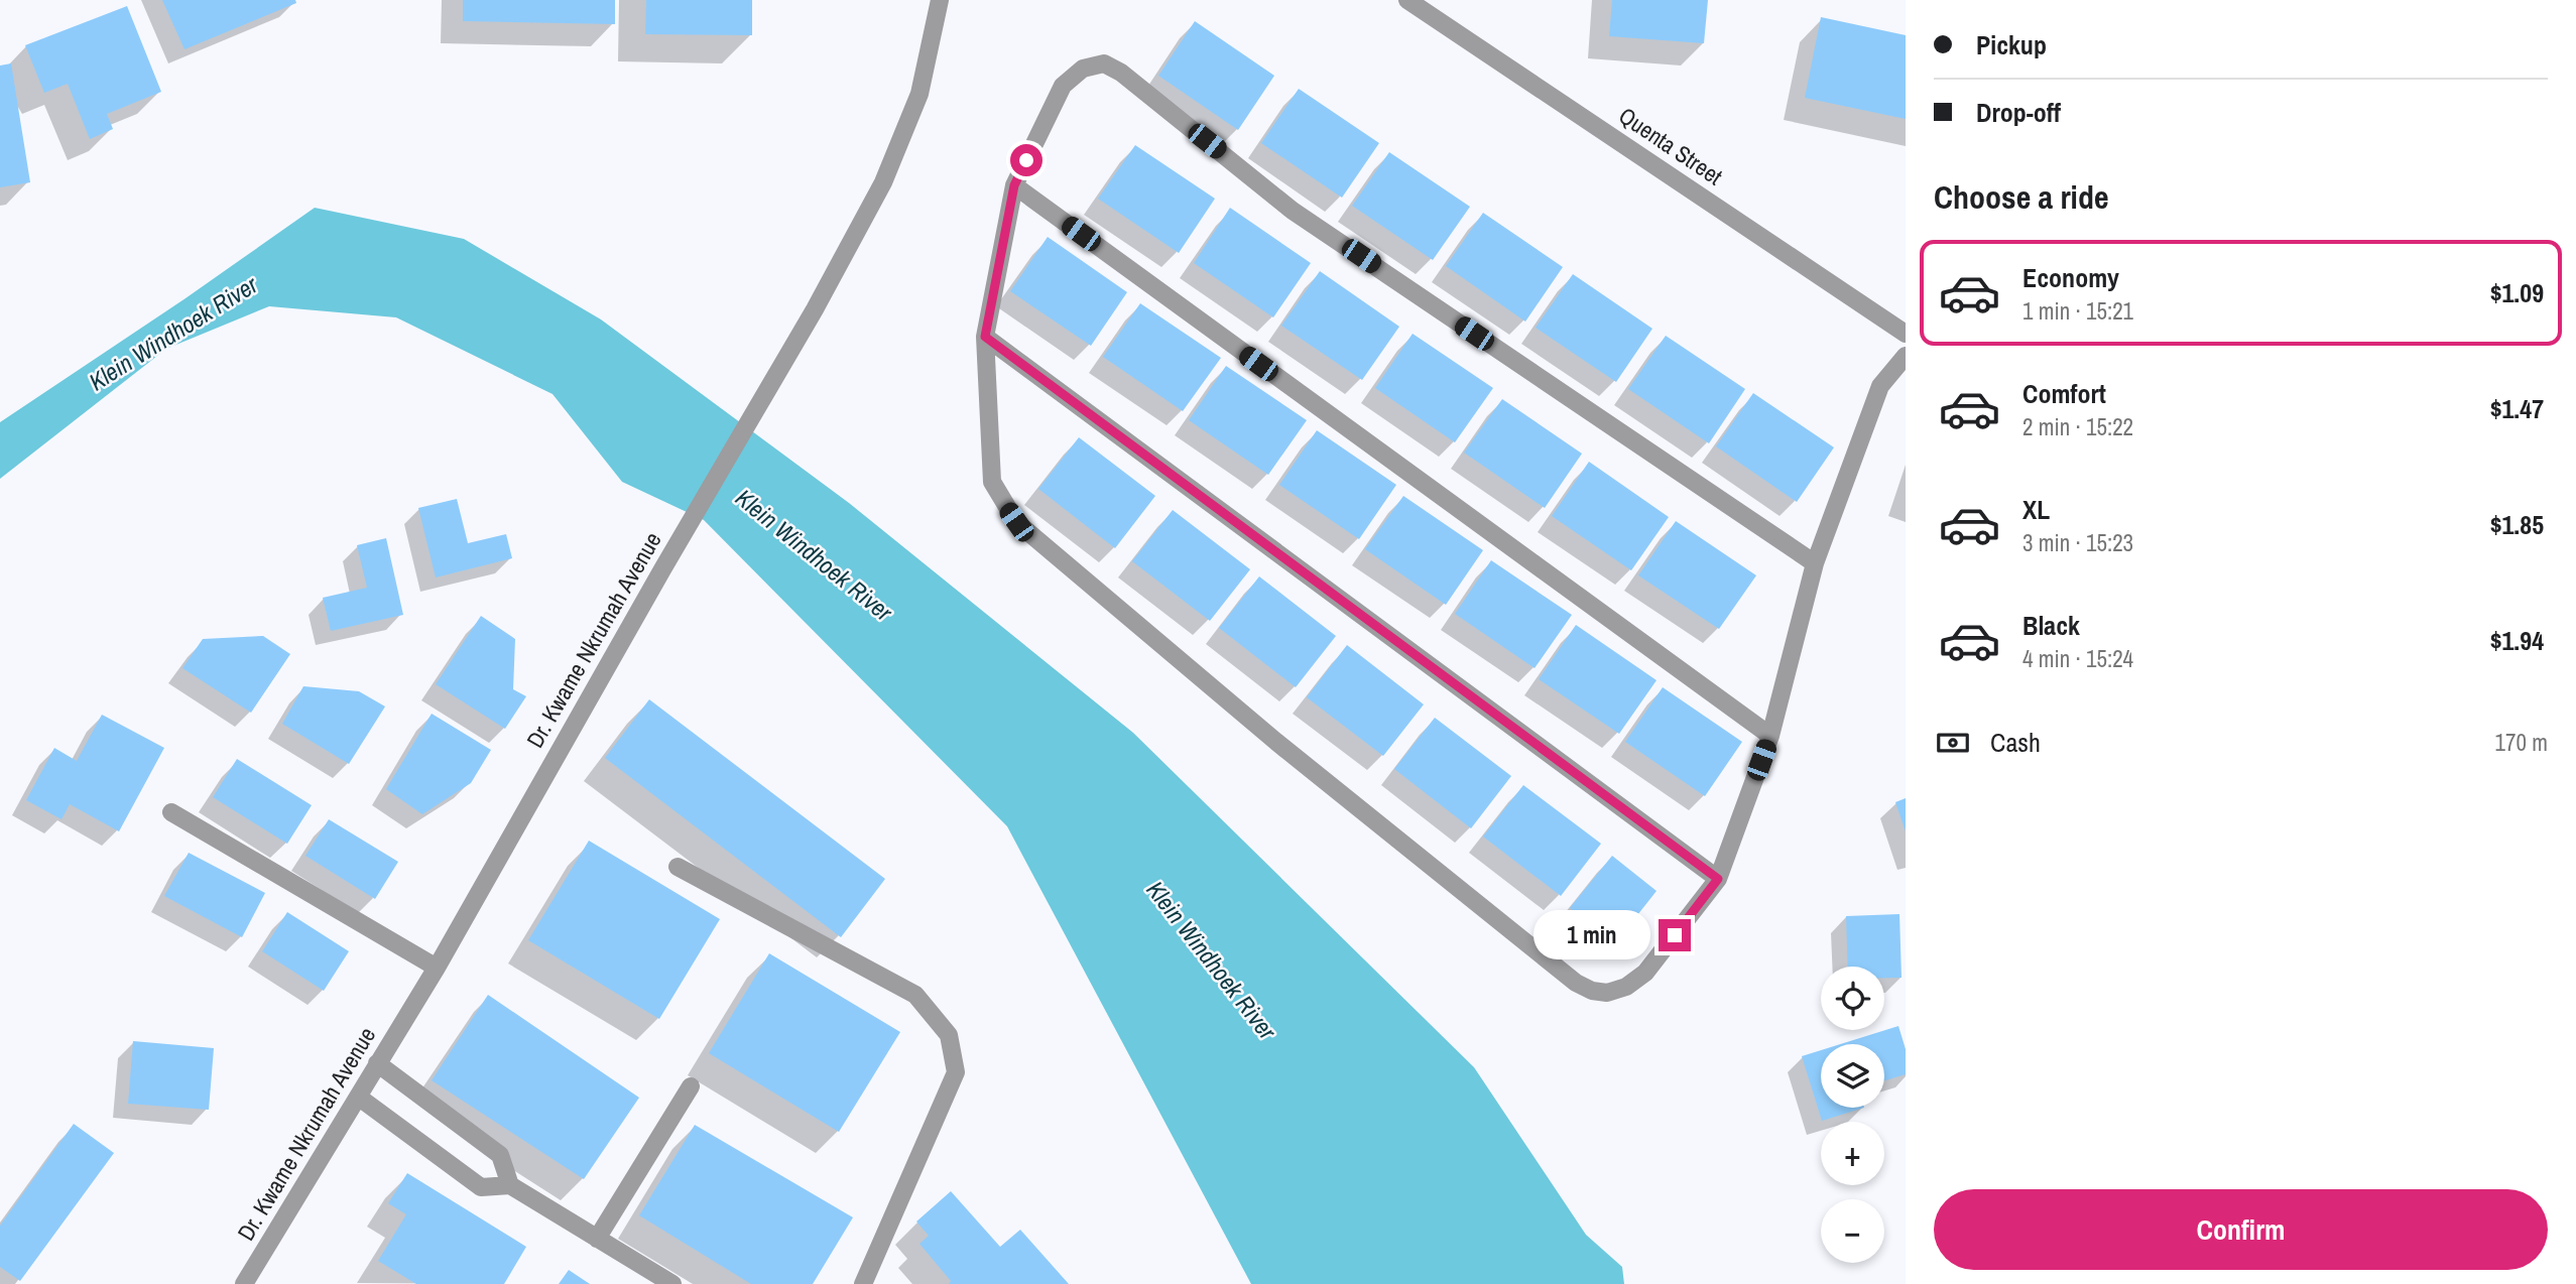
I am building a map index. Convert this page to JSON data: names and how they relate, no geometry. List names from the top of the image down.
{
  "streets": {
    "street": ["Quenta Street", "Dr. Kwame Nkrumah Avenue"]
  },
  "water": ["Klein Windhoek River"],
  "page": {
    "banner": ["Pickup", "Drop-off"],
    "heading": "Choose a ride",
    "list": [
      {
        "name": "Economy",
        "note": "1 min · 15:21",
        "value": "$1.09"
      },
      {
        "name": "Comfort",
        "note": "2 min · 15:22",
        "value": "$1.47"
      },
      {
        "name": "XL",
        "note": "3 min · 15:23",
        "value": "$1.85"
      },
      {
        "name": "Black",
        "note": "4 min · 15:24",
        "value": "$1.94"
      }
    ],
    "pay": ["Cash", "170 m"],
    "bubble": "1 min",
    "map_buttons": ["+", "−"],
    "buttons": "Confirm"
  }
}
